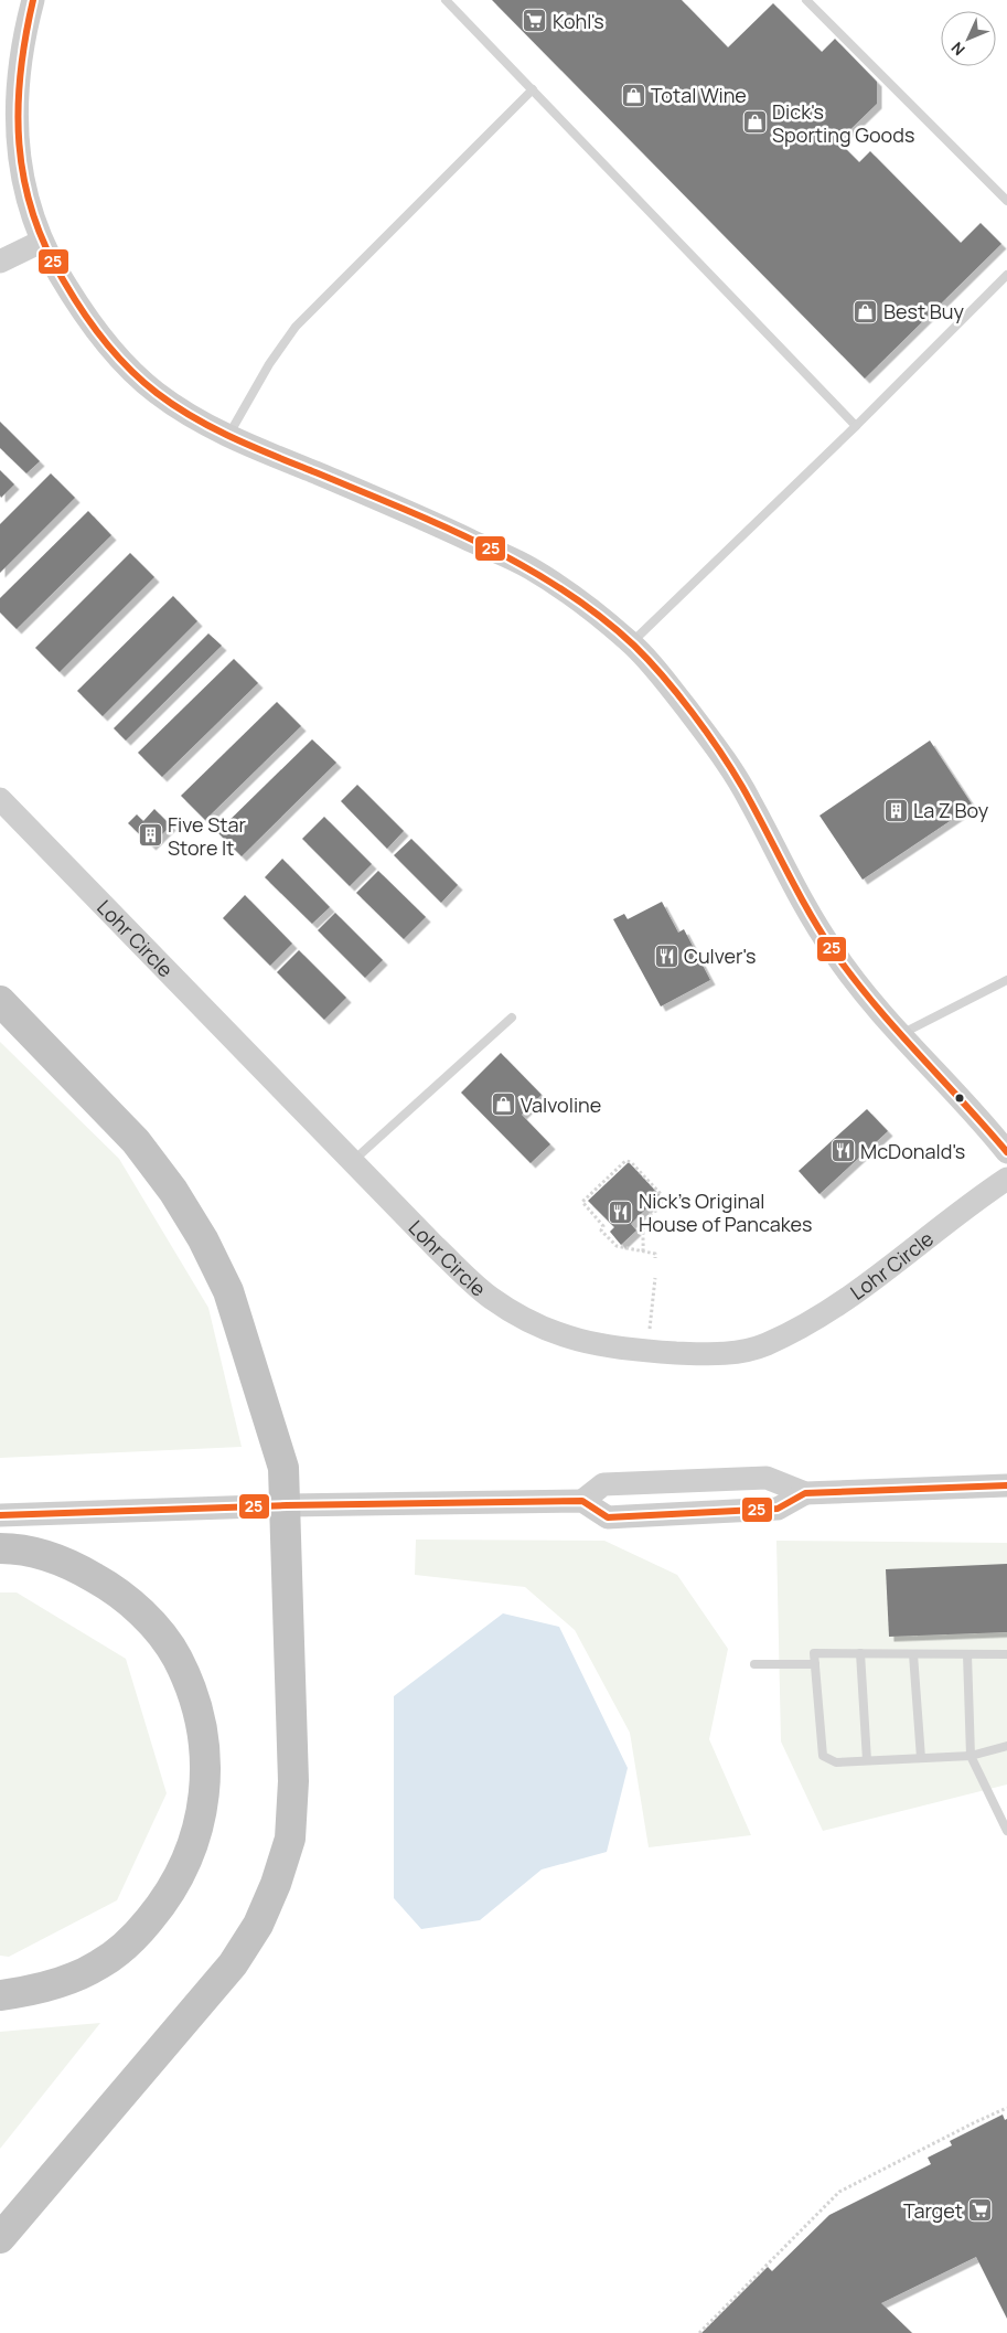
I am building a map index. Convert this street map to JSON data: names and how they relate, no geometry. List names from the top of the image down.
{
  "streets": {
    "street": ["Lohr Circle"]
  },
  "places": {
    "supermarket": ["Kohl's", "Target"],
    "shop": [
      "Total Wine",
      "Dick's Sporting Goods",
      "Best Buy",
      "Valvoline"
    ],
    "building": ["La Z Boy", "Five Star Store It"],
    "restaurant": ["Culver's", "McDonald's", "Nick's Original House of Pancakes"]
  },
  "lines": ["transit line 25"],
  "north": "bottom left"
}
